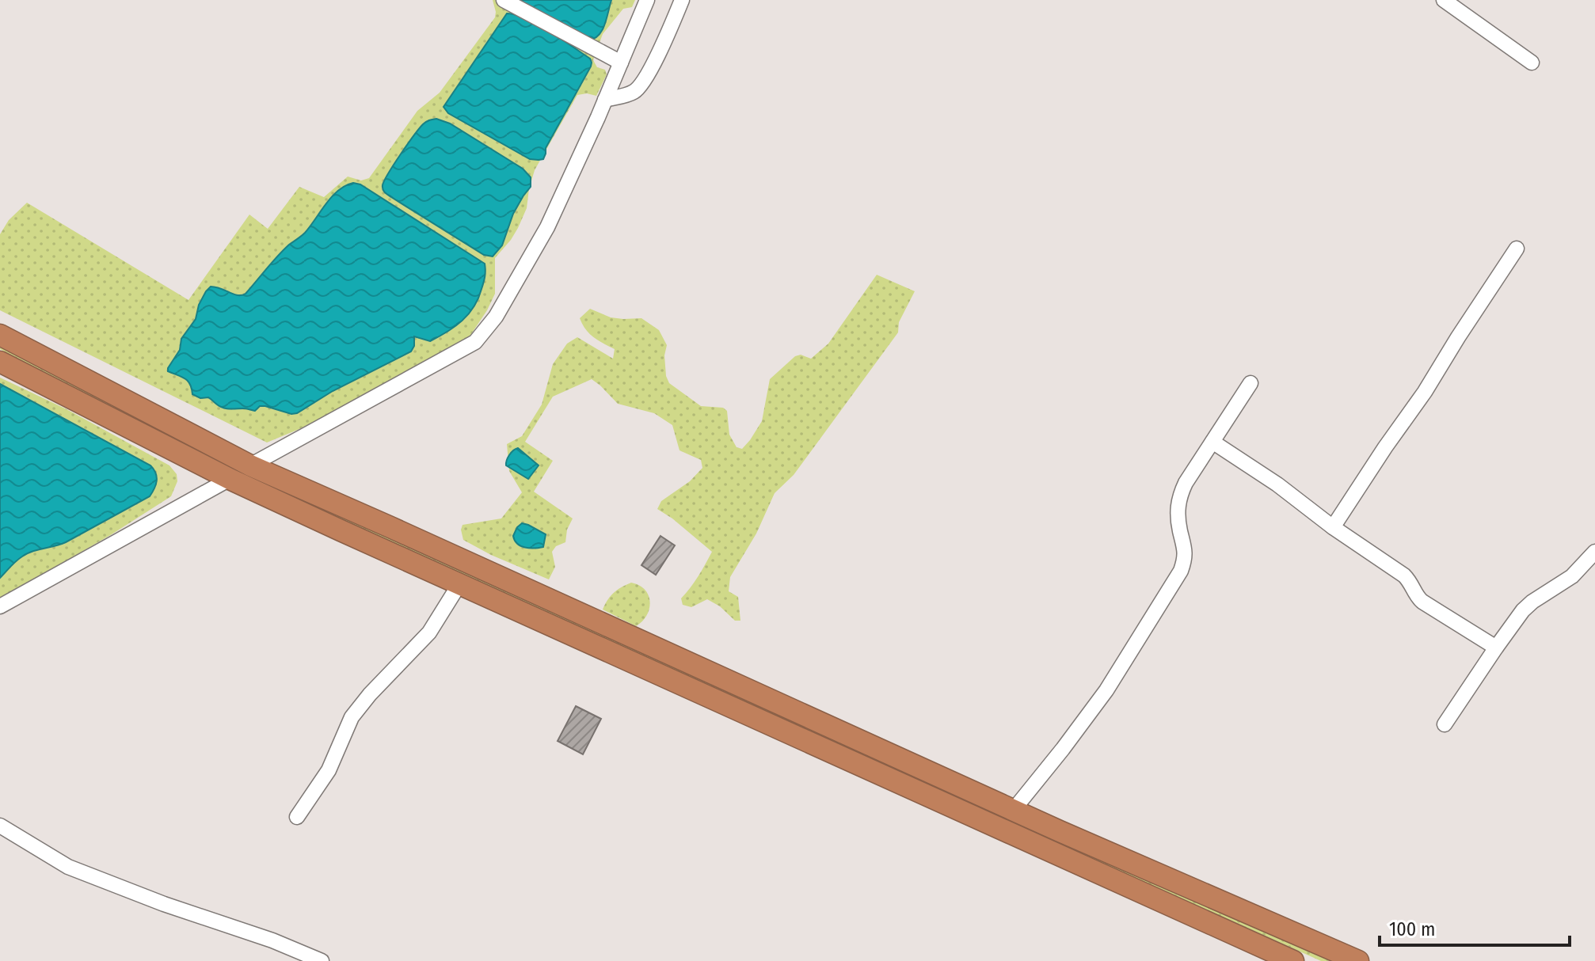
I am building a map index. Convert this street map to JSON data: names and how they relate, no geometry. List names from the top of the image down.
{
  "scale_bar": "100 m"
}
